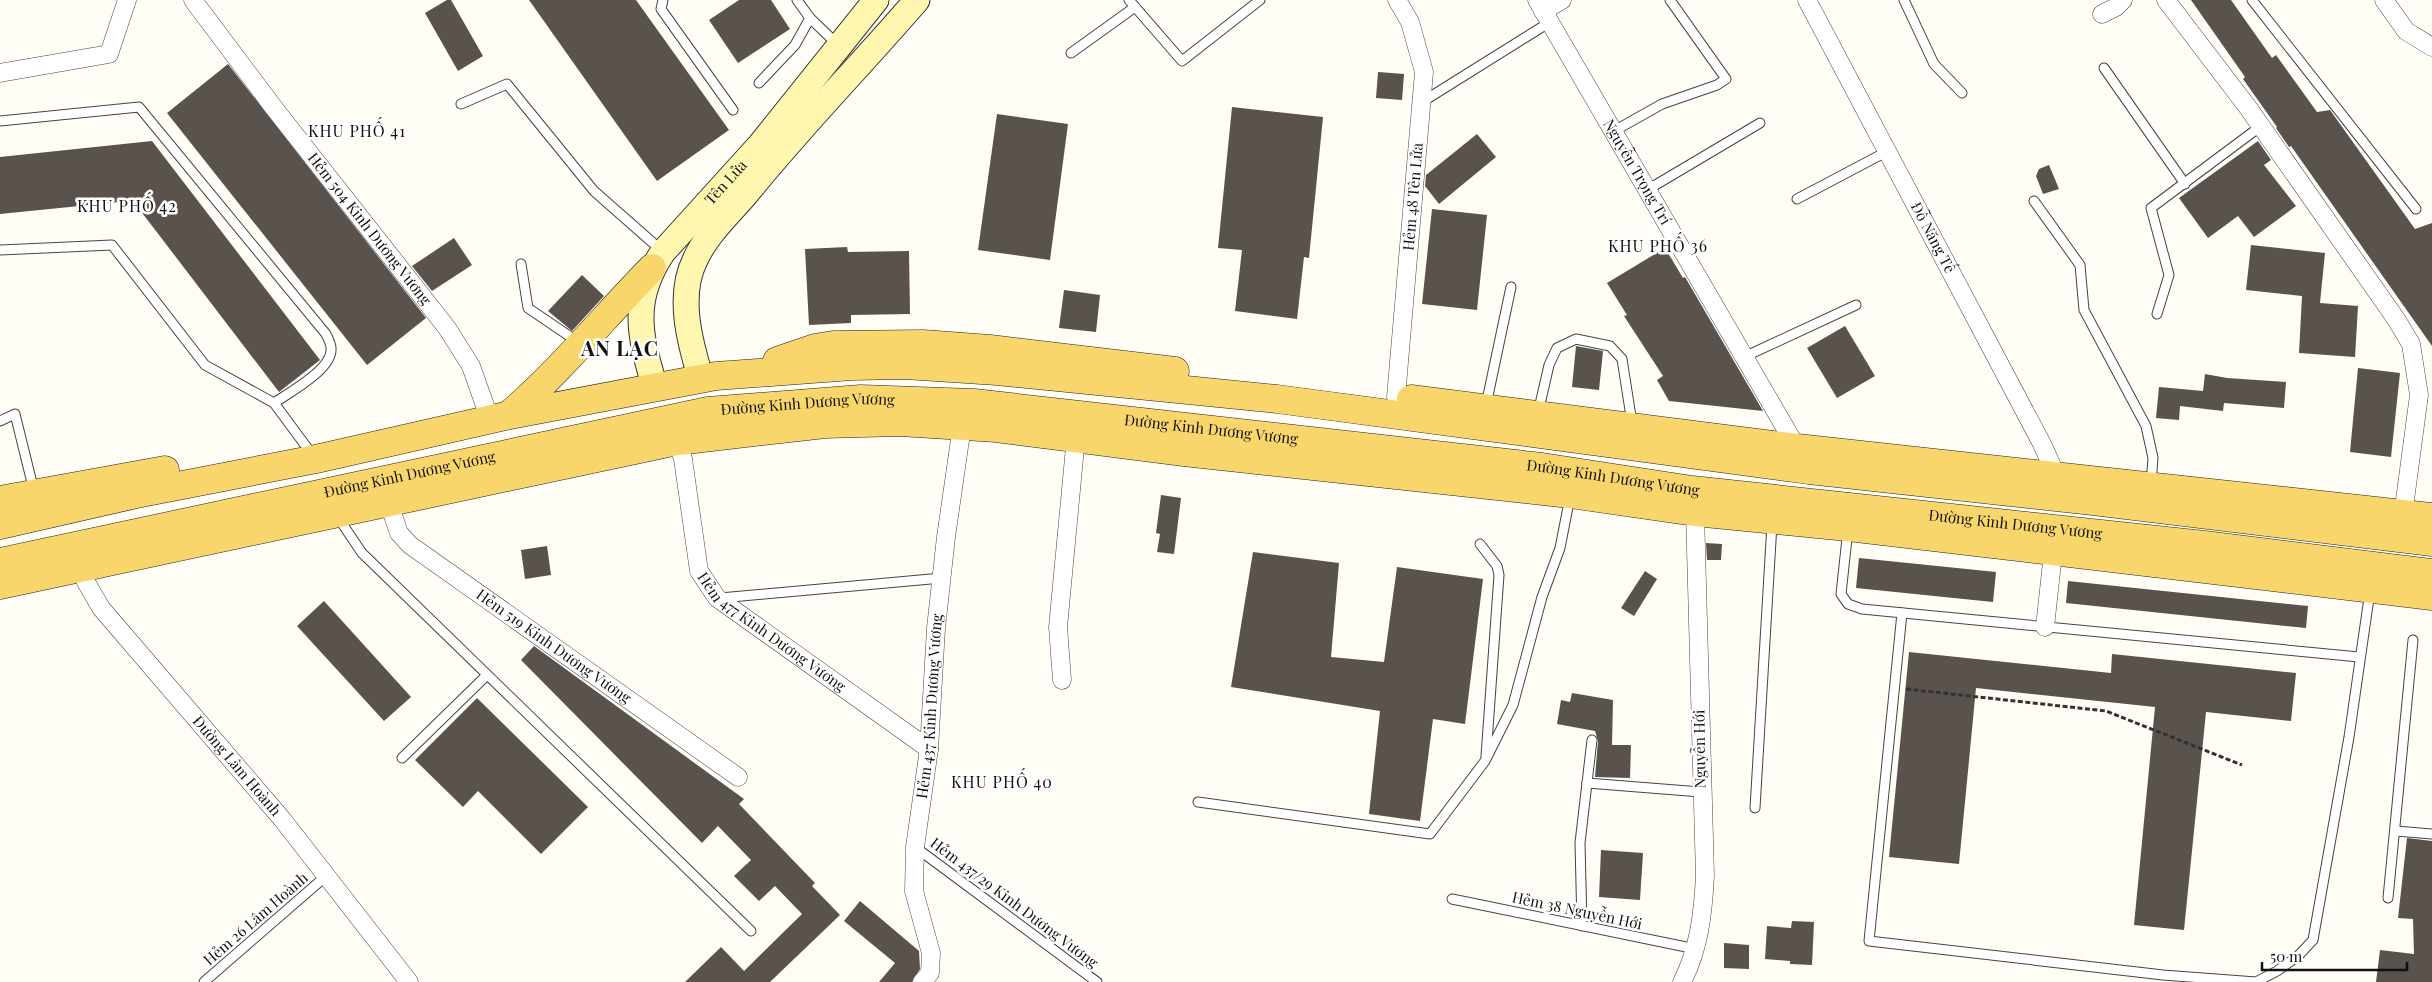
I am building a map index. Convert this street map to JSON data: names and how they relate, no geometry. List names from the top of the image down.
{
  "streets": {
    "main road": ["Tên Lửa", "Đường Kinh Dương Vương"],
    "street": [
      "Nguyễn Trọng Trí",
      "Hẻm 48 Tên Lửa",
      "Hẻm 504 Kinh Dương Vương",
      "Đỗ Năng Tế",
      "Hẻm 477 Kinh Dương Vương",
      "Hẻm 519 Kinh Dương Vương",
      "Hẻm 437 Kinh Dương Vương",
      "Nguyễn Hới",
      "Đường Lâm Hoành"
    ],
    "lane": ["Hẻm 437/29 Kinh Dương Vương", "Hẻm 38 Nguyễn Hới", "Hẻm 26 Lâm Hoành"]
  },
  "crossings": [
    ["Nguyễn Trọng Trí", "Đường Kinh Dương Vương"],
    ["Tên Lửa", "Đường Kinh Dương Vương"],
    ["Hẻm 48 Tên Lửa", "Đường Kinh Dương Vương"],
    ["Hẻm 504 Kinh Dương Vương", "Đường Kinh Dương Vương"],
    ["Đỗ Năng Tế", "Đường Kinh Dương Vương"],
    ["Đường Kinh Dương Vương", "Hẻm 477 Kinh Dương Vương"],
    ["Đường Kinh Dương Vương", "Hẻm 519 Kinh Dương Vương"],
    ["Đường Kinh Dương Vương", "Hẻm 437 Kinh Dương Vương"],
    ["Đường Kinh Dương Vương", "Nguyễn Hới"],
    ["Đường Kinh Dương Vương", "Đường Lâm Hoành"],
    ["Hẻm 477 Kinh Dương Vương", "Hẻm 437 Kinh Dương Vương"],
    ["Hẻm 437 Kinh Dương Vương", "Hẻm 437/29 Kinh Dương Vương"],
    ["Nguyễn Hới", "Hẻm 38 Nguyễn Hới"],
    ["Đường Lâm Hoành", "Hẻm 26 Lâm Hoành"]
  ],
  "districts": [
    "KHU PHỐ 41",
    "KHU PHỐ 42",
    "KHU PHỐ 36",
    "AN LẠC",
    "KHU PHỐ 40"
  ],
  "scale_bar": "50 m"
}
